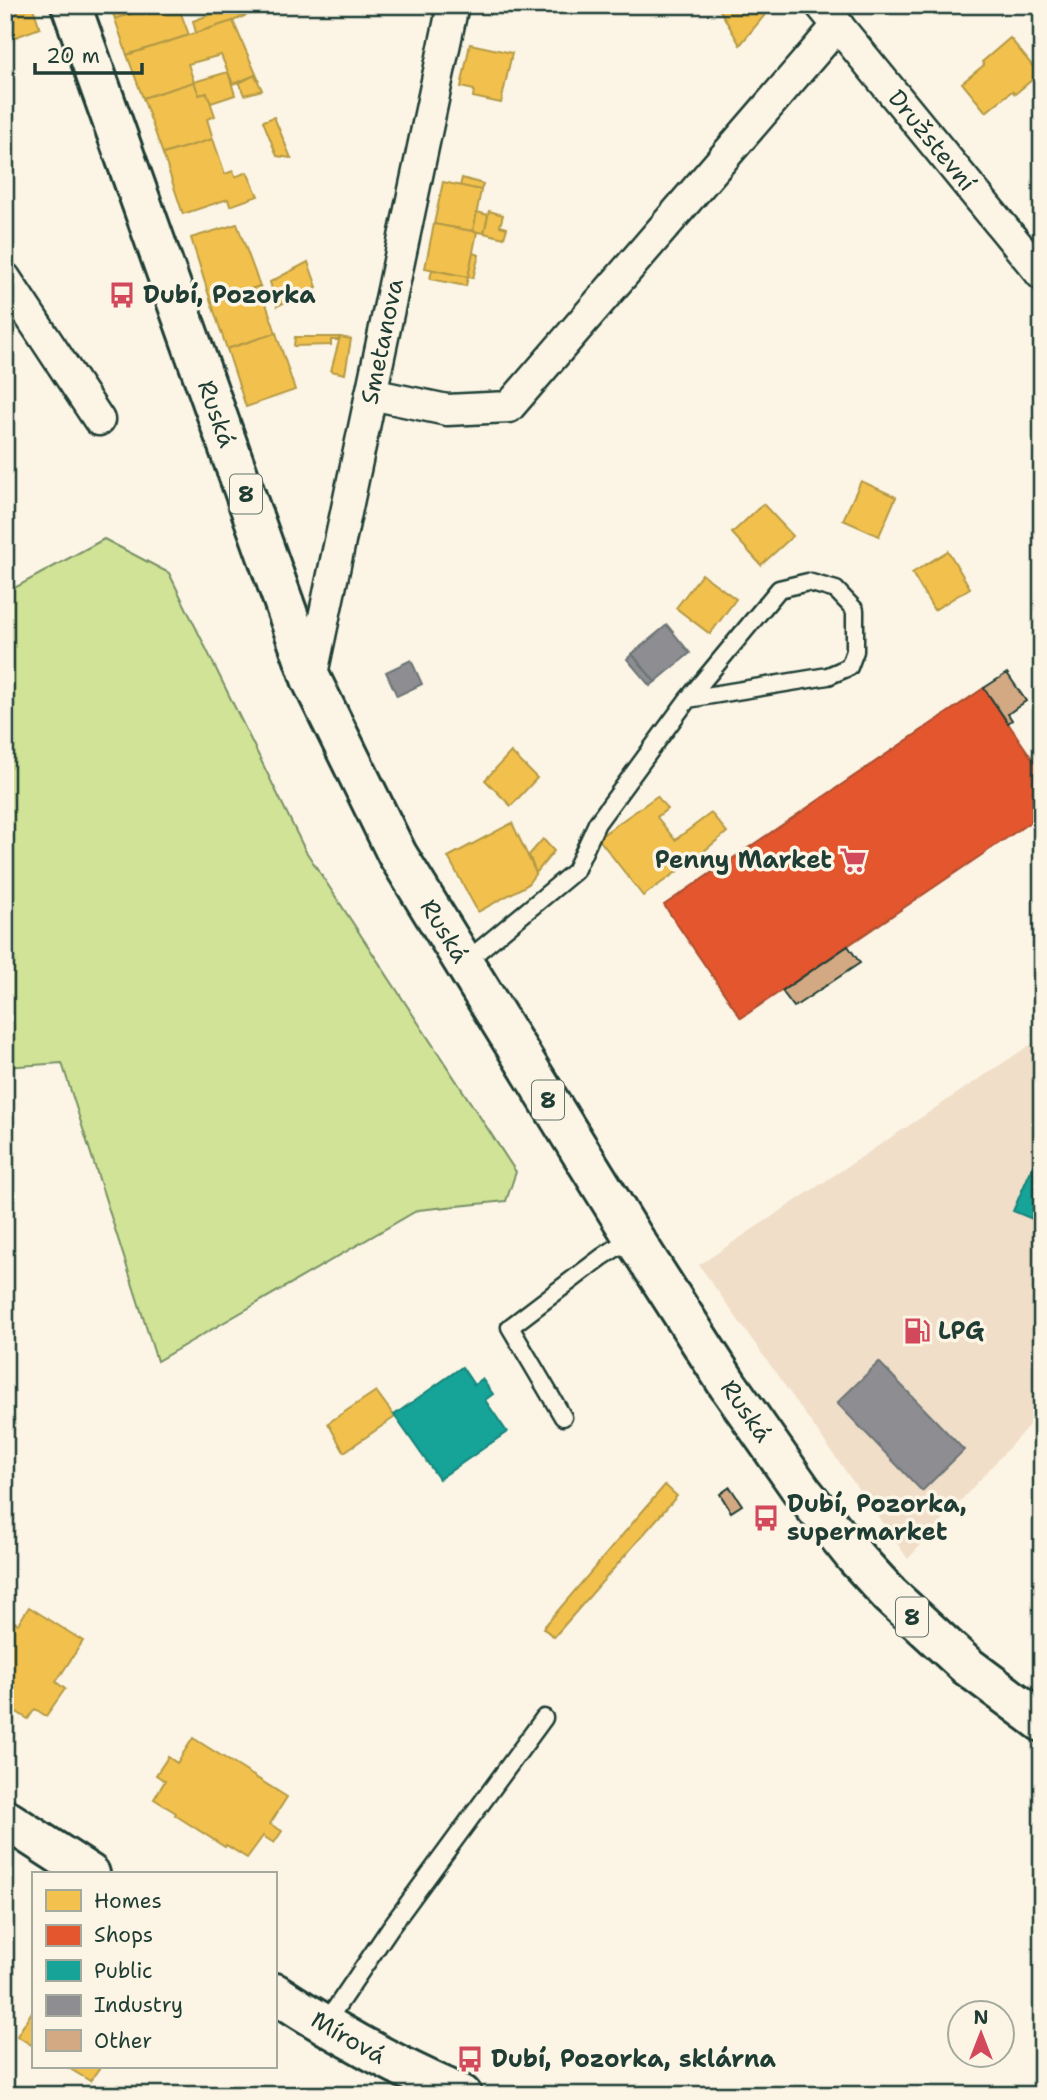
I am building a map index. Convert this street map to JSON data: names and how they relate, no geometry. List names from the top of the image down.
{
  "streets": {
    "main road": ["Ruská", "8", "Mírová"],
    "street": ["Družstevní", "Smetanova"]
  },
  "crossings": [
    ["Smetanova", "Ruská"]
  ],
  "places": {
    "bus stop": ["Dubí, Pozorka", "Dubí, Pozorka, supermarket", "Dubí, Pozorka, sklárna"],
    "supermarket": ["Penny Market"],
    "fuel station": ["LPG"]
  },
  "legend": [
    "Homes",
    "Shops",
    "Public",
    "Industry",
    "Other"
  ],
  "scale_bar": "20 m",
  "north": "top"
}
